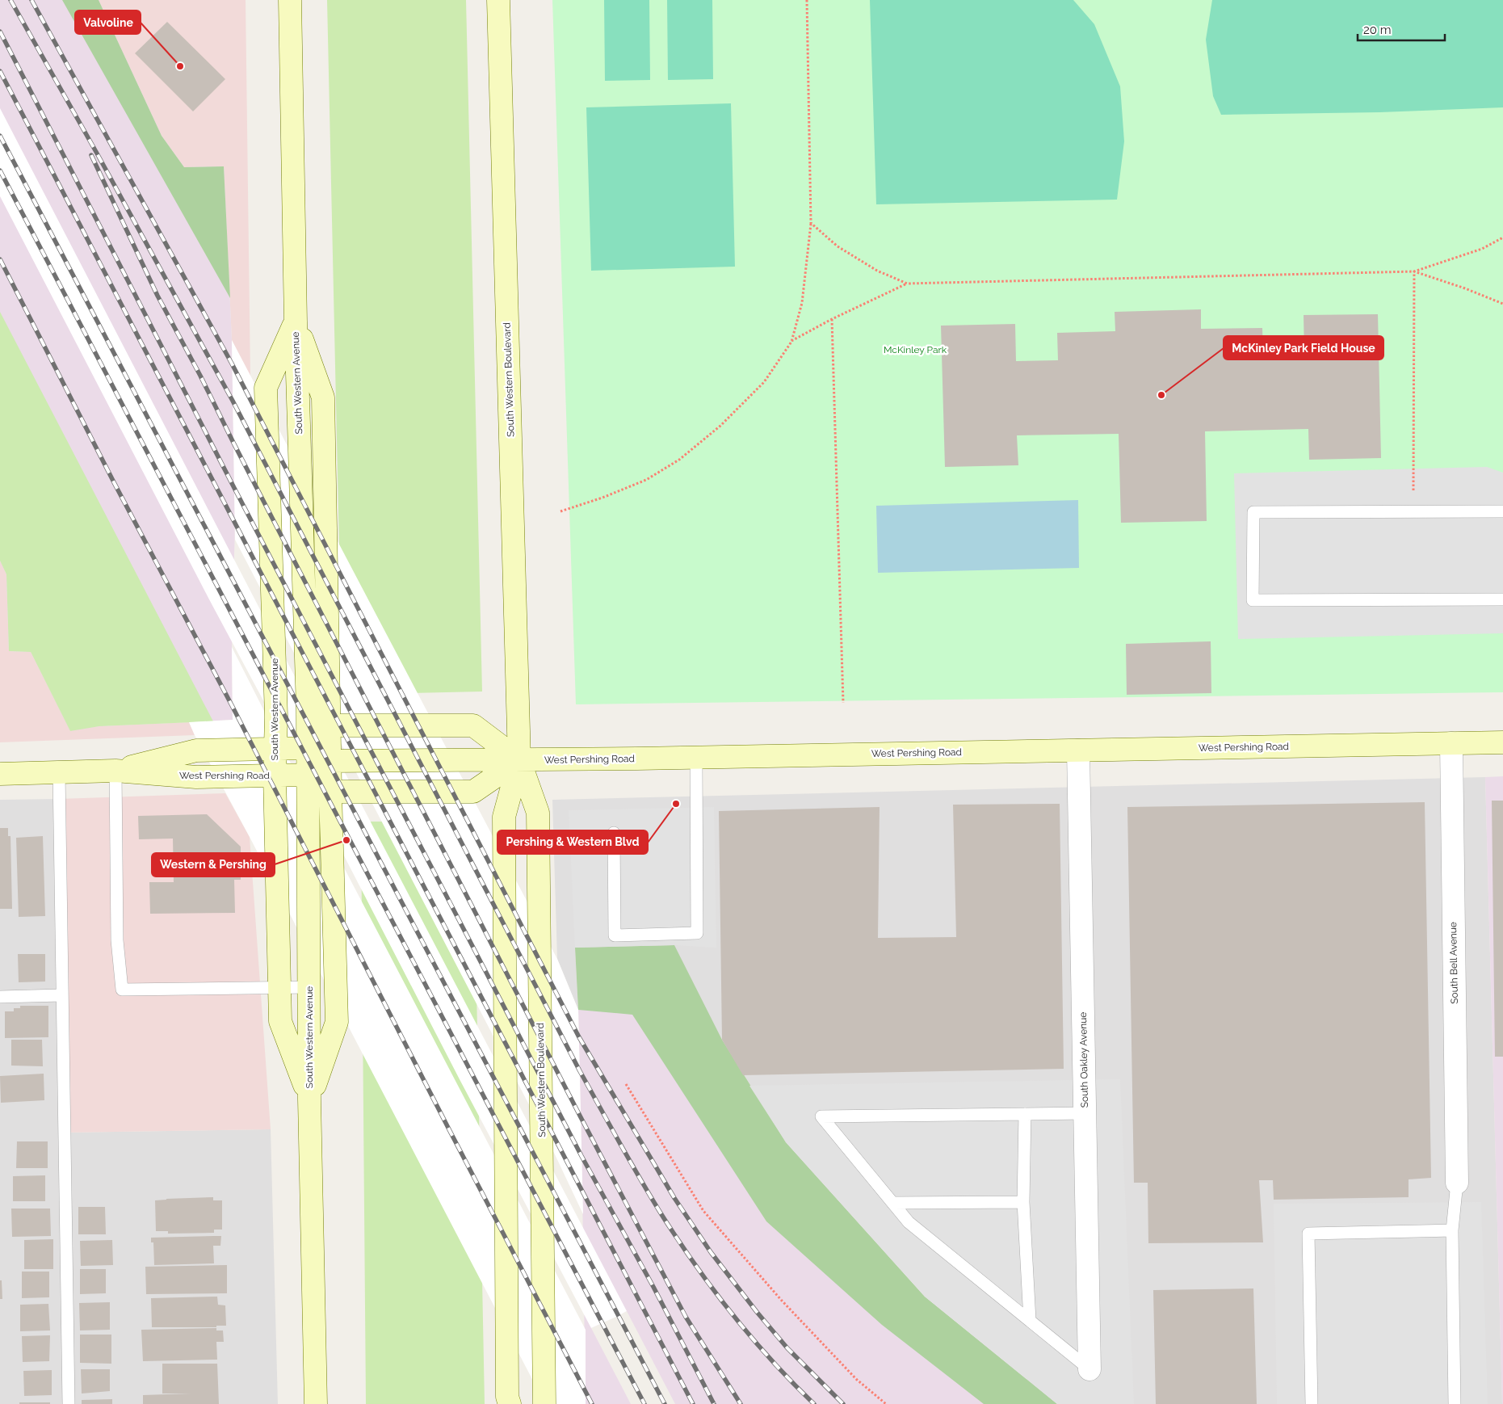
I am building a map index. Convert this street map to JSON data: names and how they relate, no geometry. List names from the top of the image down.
{
  "streets": {
    "main road": ["South Western Boulevard", "South Western Avenue", "West Pershing Road"],
    "street": ["South Bell Avenue", "South Oakley Avenue"]
  },
  "crossings": [
    ["South Western Boulevard", "West Pershing Road"],
    ["South Western Avenue", "West Pershing Road"],
    ["West Pershing Road", "South Bell Avenue"],
    ["West Pershing Road", "South Oakley Avenue"]
  ],
  "parks": ["McKinley Park"],
  "places": [
    "Valvoline",
    "McKinley Park Field House",
    "Pershing & Western Blvd",
    "Western & Pershing"
  ],
  "scale_bar": "20 m"
}
